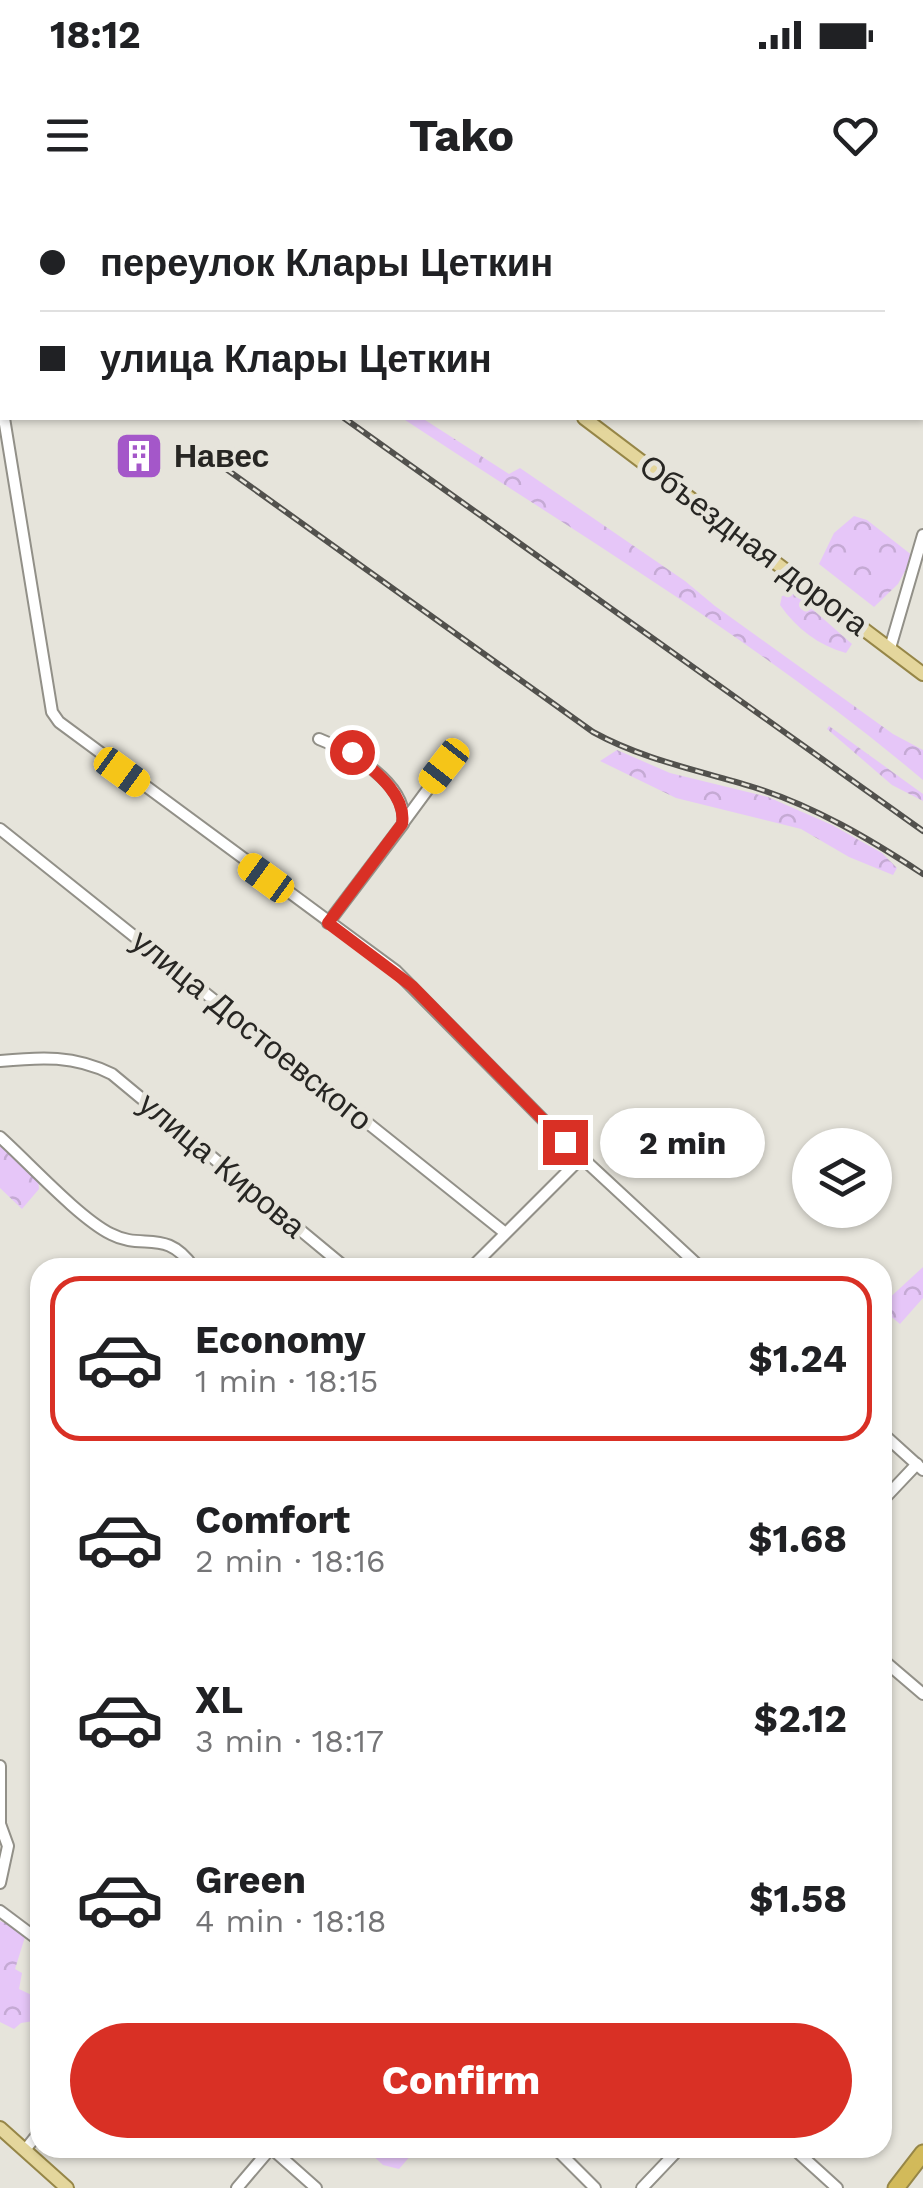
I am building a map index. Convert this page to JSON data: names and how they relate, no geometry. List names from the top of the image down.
{
  "streets": {
    "main road": ["Объездная дорога"],
    "street": ["улица Достоевского", "улица Кирова"]
  },
  "places": {
    "building": ["Навес"]
  },
  "page": {
    "status": "18:12",
    "header": "Tako",
    "banner": ["переулок Клары Цеткин", "улица Клары Цеткин"],
    "bubble": "2 min",
    "list": [
      {
        "name": "Economy",
        "note": "1 min · 18:15",
        "value": "$1.24"
      },
      {
        "name": "Comfort",
        "note": "2 min · 18:16",
        "value": "$1.68"
      },
      {
        "name": "XL",
        "note": "3 min · 18:17",
        "value": "$2.12"
      },
      {
        "name": "Green",
        "note": "4 min · 18:18",
        "value": "$1.58"
      }
    ],
    "buttons": "Confirm"
  }
}
